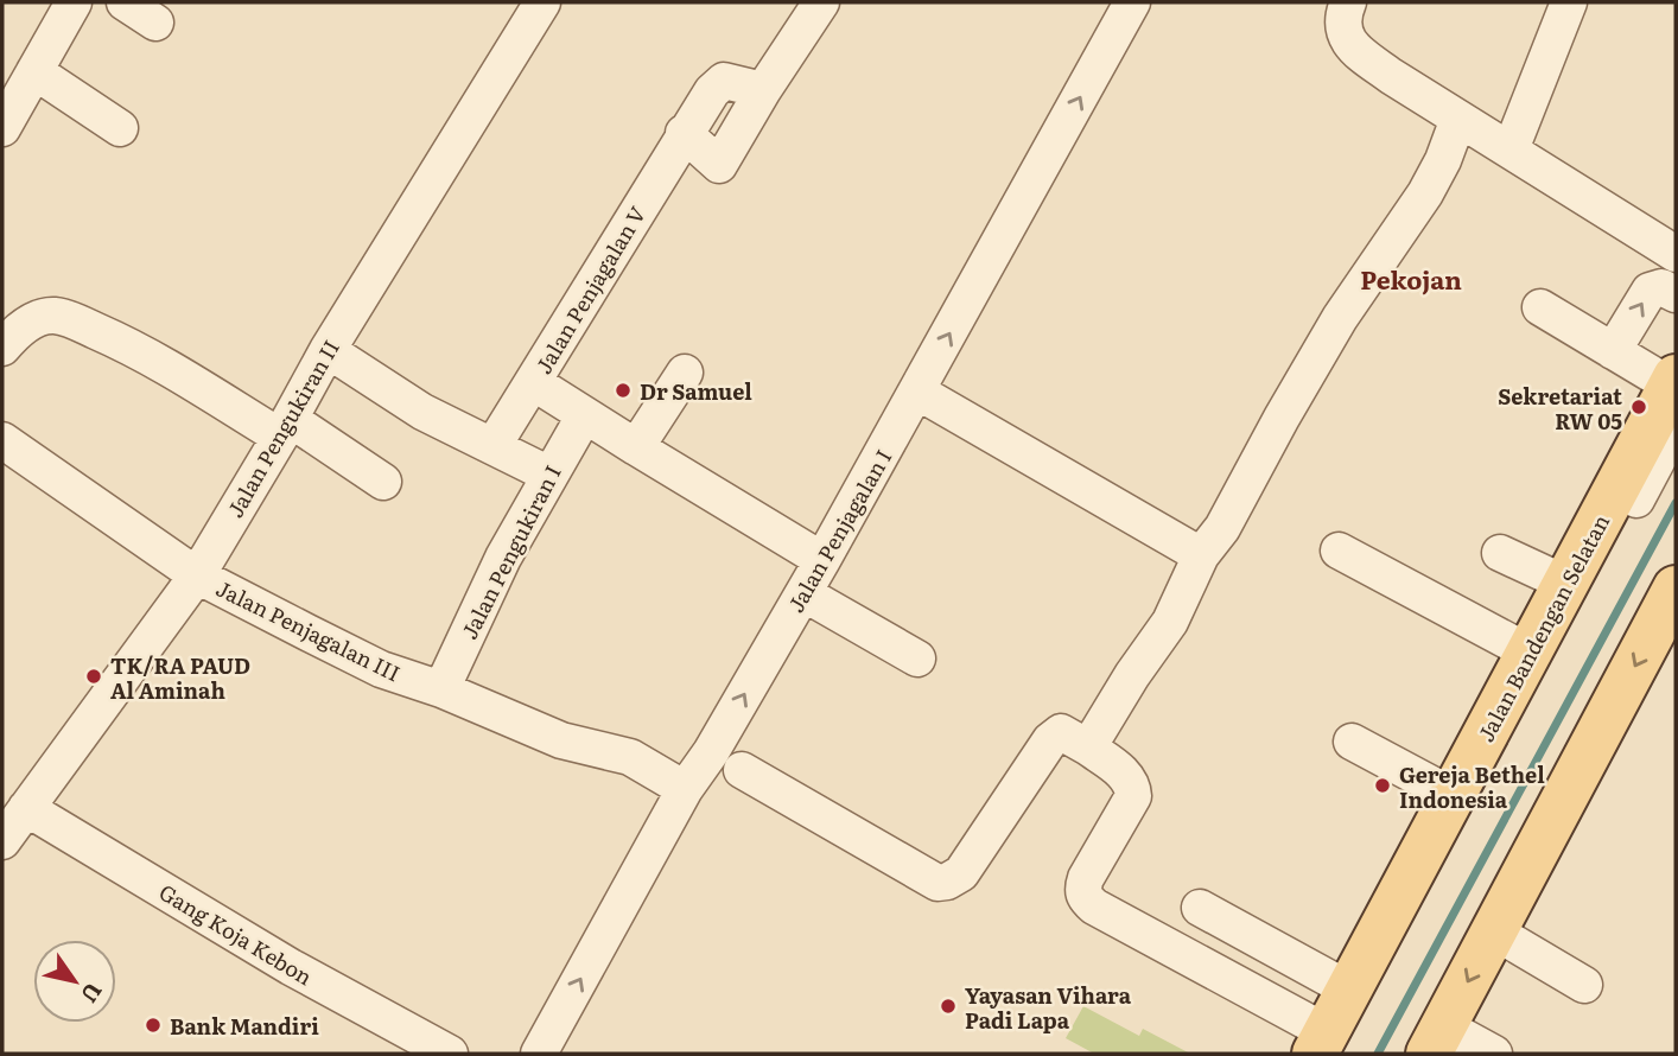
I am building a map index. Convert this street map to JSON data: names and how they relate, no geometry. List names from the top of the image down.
{
  "streets": {
    "main road": ["Jalan Bandengan Selatan"],
    "street": [
      "Jalan Penjagalan V",
      "Jalan Pengukiran II",
      "Jalan Penjagalan I",
      "Jalan Pengukiran I",
      "Jalan Penjagalan III",
      "Gang Koja Kebon"
    ]
  },
  "crossings": [
    ["Jalan Pengukiran II", "Jalan Penjagalan III"],
    ["Jalan Pengukiran II", "Gang Koja Kebon"],
    ["Jalan Penjagalan I", "Jalan Penjagalan III"],
    ["Jalan Pengukiran I", "Jalan Penjagalan III"]
  ],
  "one_way": ["Jalan Penjagalan I"],
  "districts": ["Pekojan"],
  "places": [
    "Dr Samuel",
    "Sekretariat RW 05",
    "TK/RA PAUD Al Aminah",
    "Gereja Bethel Indonesia",
    "Yayasan Vihara Padi Lapa",
    "Bank Mandiri"
  ],
  "north": "bottom right"
}
